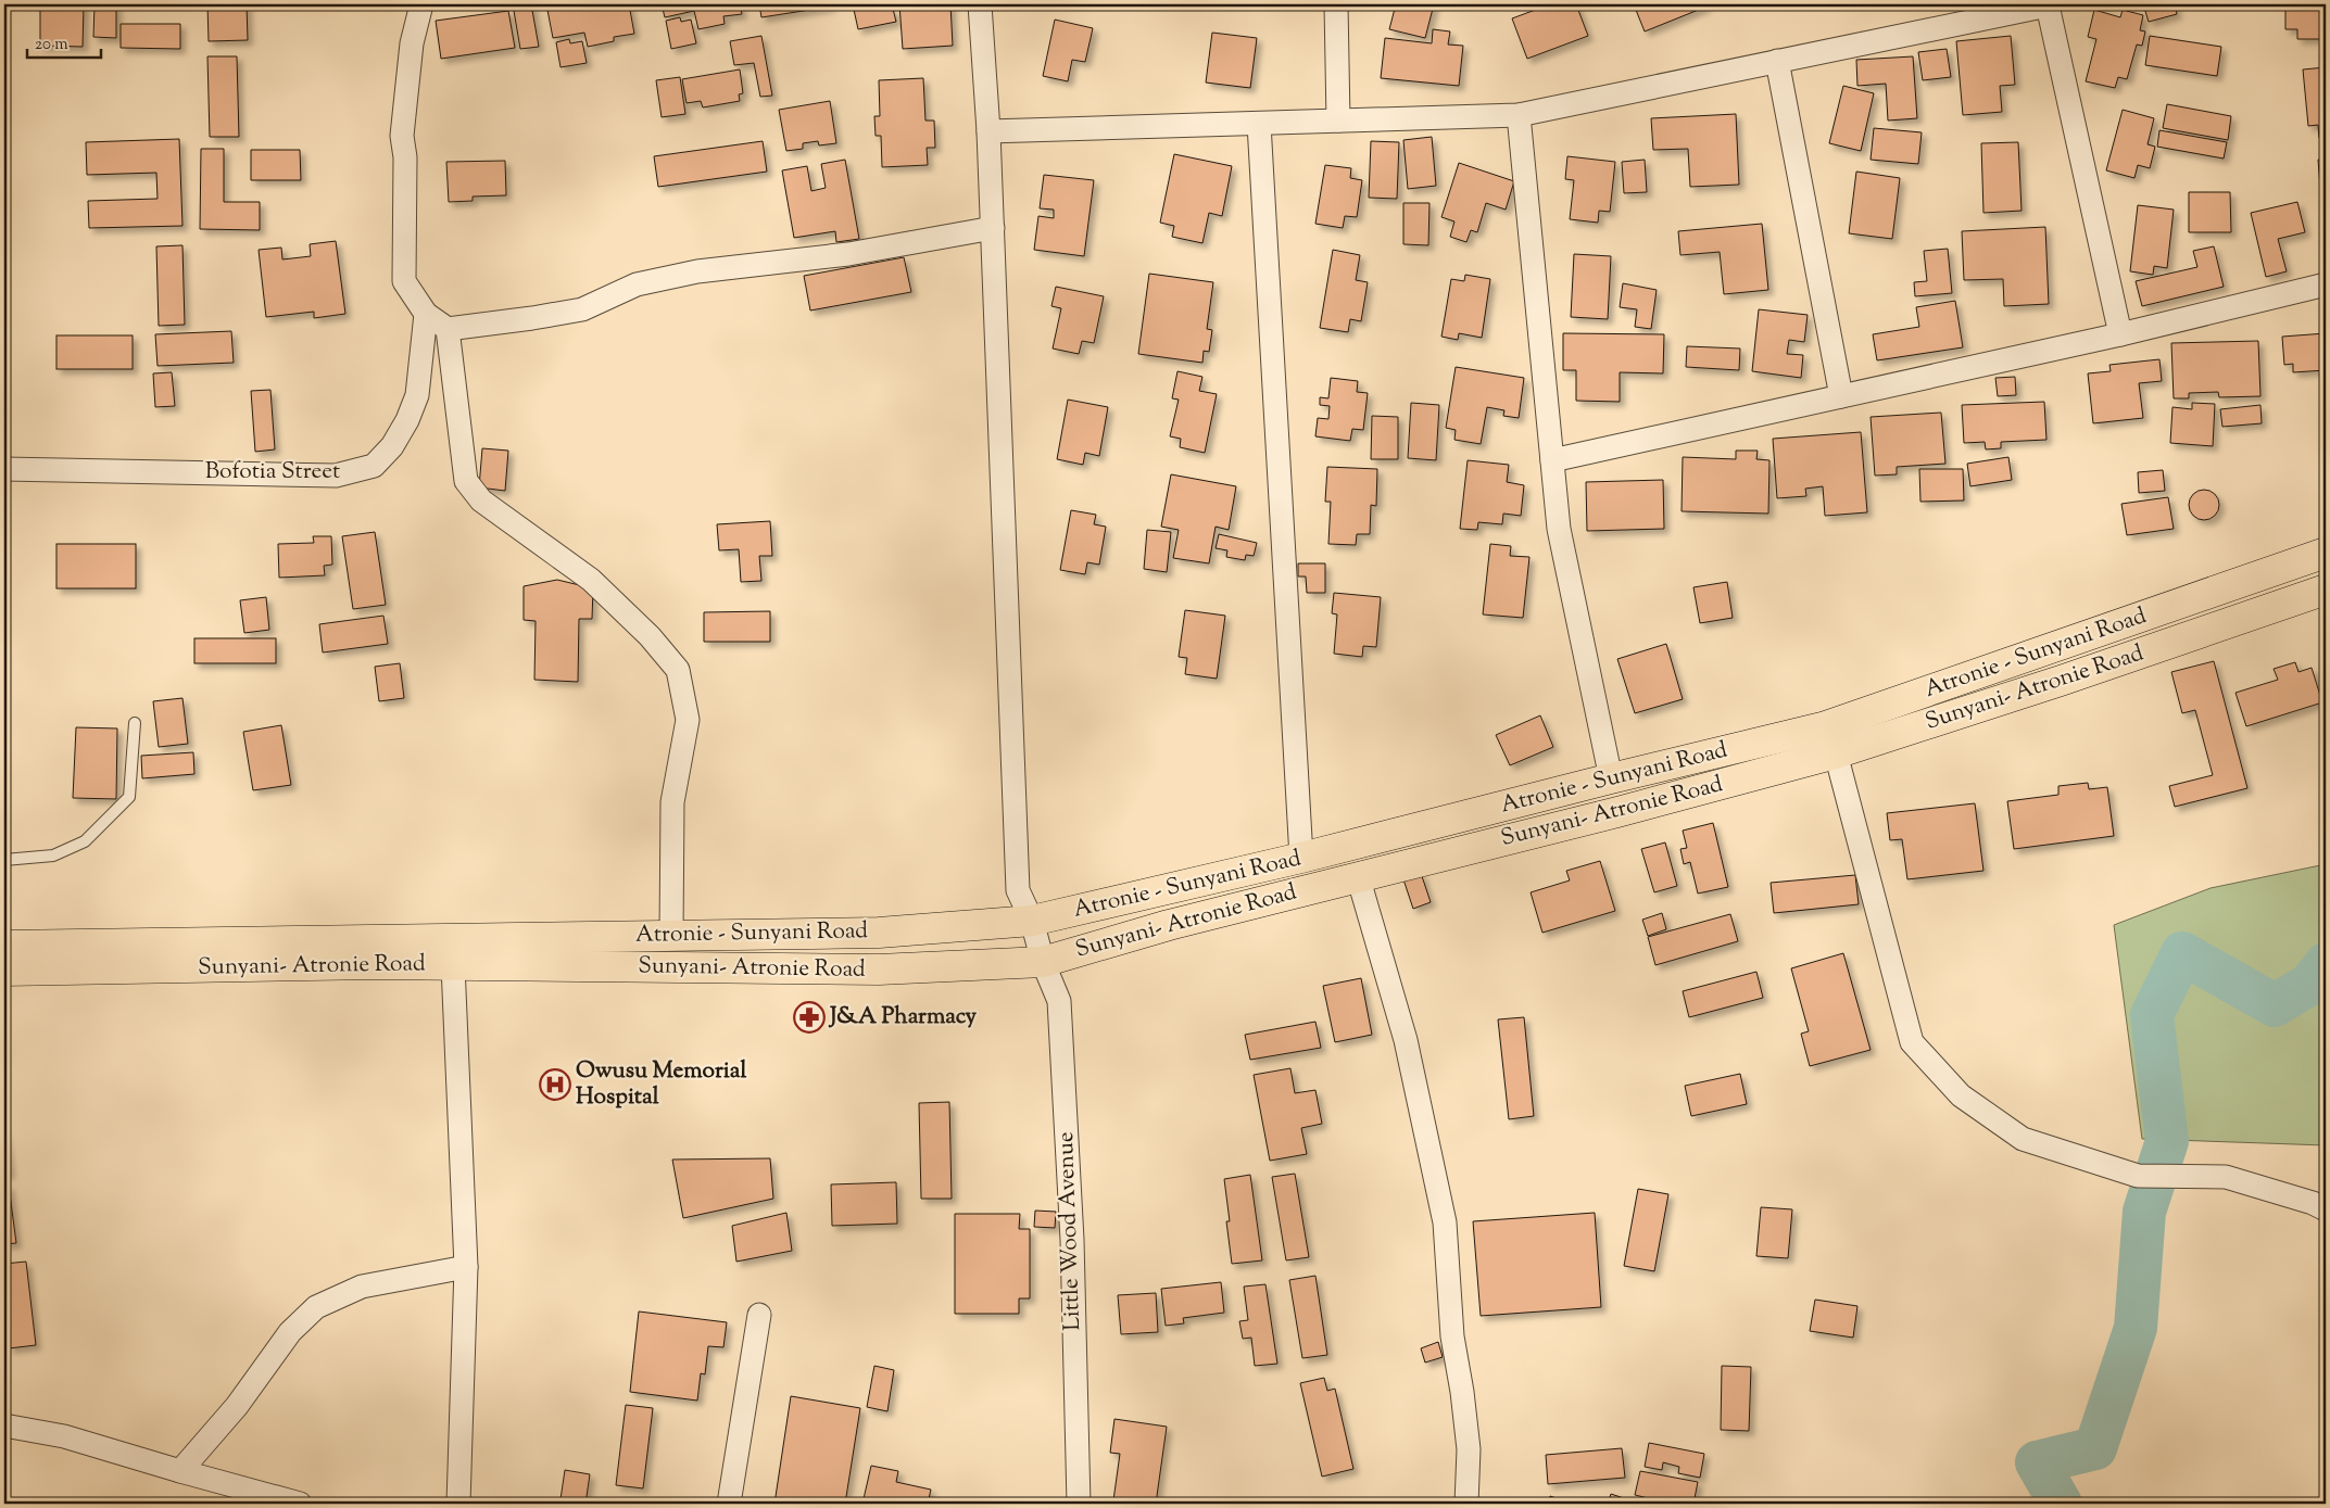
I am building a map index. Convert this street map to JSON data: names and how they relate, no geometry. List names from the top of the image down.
{
  "streets": {
    "highway": ["Atronie - Sunyani Road", "Sunyani- Atronie Road"],
    "street": ["Bofotia Street", "Little Wood Avenue"]
  },
  "crossings": [
    ["Atronie - Sunyani Road", "Little Wood Avenue"],
    ["Sunyani- Atronie Road", "Little Wood Avenue"]
  ],
  "places": {
    "pharmacy": ["J&A Pharmacy"],
    "hospital": ["Owusu Memorial Hospital"]
  },
  "scale_bar": "20 m"
}
